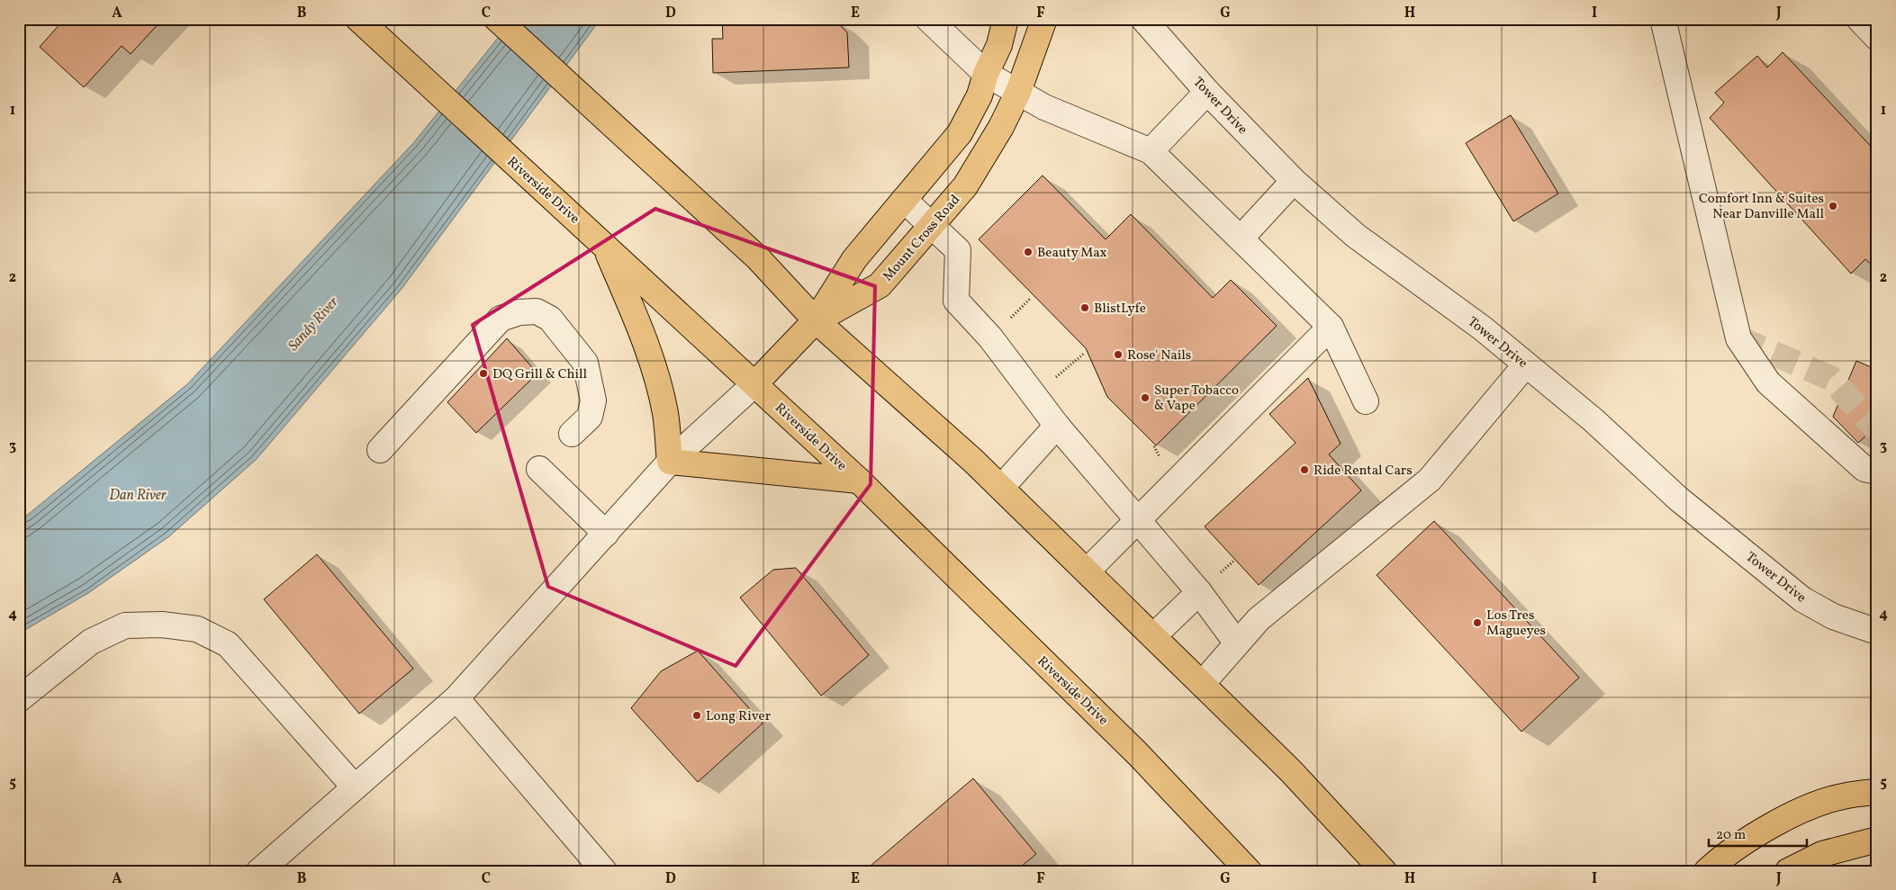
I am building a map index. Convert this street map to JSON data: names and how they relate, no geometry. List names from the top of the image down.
{
  "streets": {
    "main road": ["Riverside Drive", "Mount Cross Road"],
    "street": ["Tower Drive"]
  },
  "water": ["Sandy River", "Dan River"],
  "places": [
    "Comfort Inn & Suites Near Danville Mall",
    "Beauty Max",
    "BlistLyfe",
    "Rose' Nails",
    "DQ Grill & Chill",
    "Super Tobacco & Vape",
    "Ride Rental Cars",
    "Los Tres Magueyes",
    "Long River"
  ],
  "scale_bar": "20 m",
  "grid": {
    "columns": [
      "A",
      "B",
      "C",
      "D",
      "E",
      "F",
      "G",
      "H",
      "I",
      "J"
    ],
    "rows": [
      "1",
      "2",
      "3",
      "4",
      "5"
    ]
  }
}
